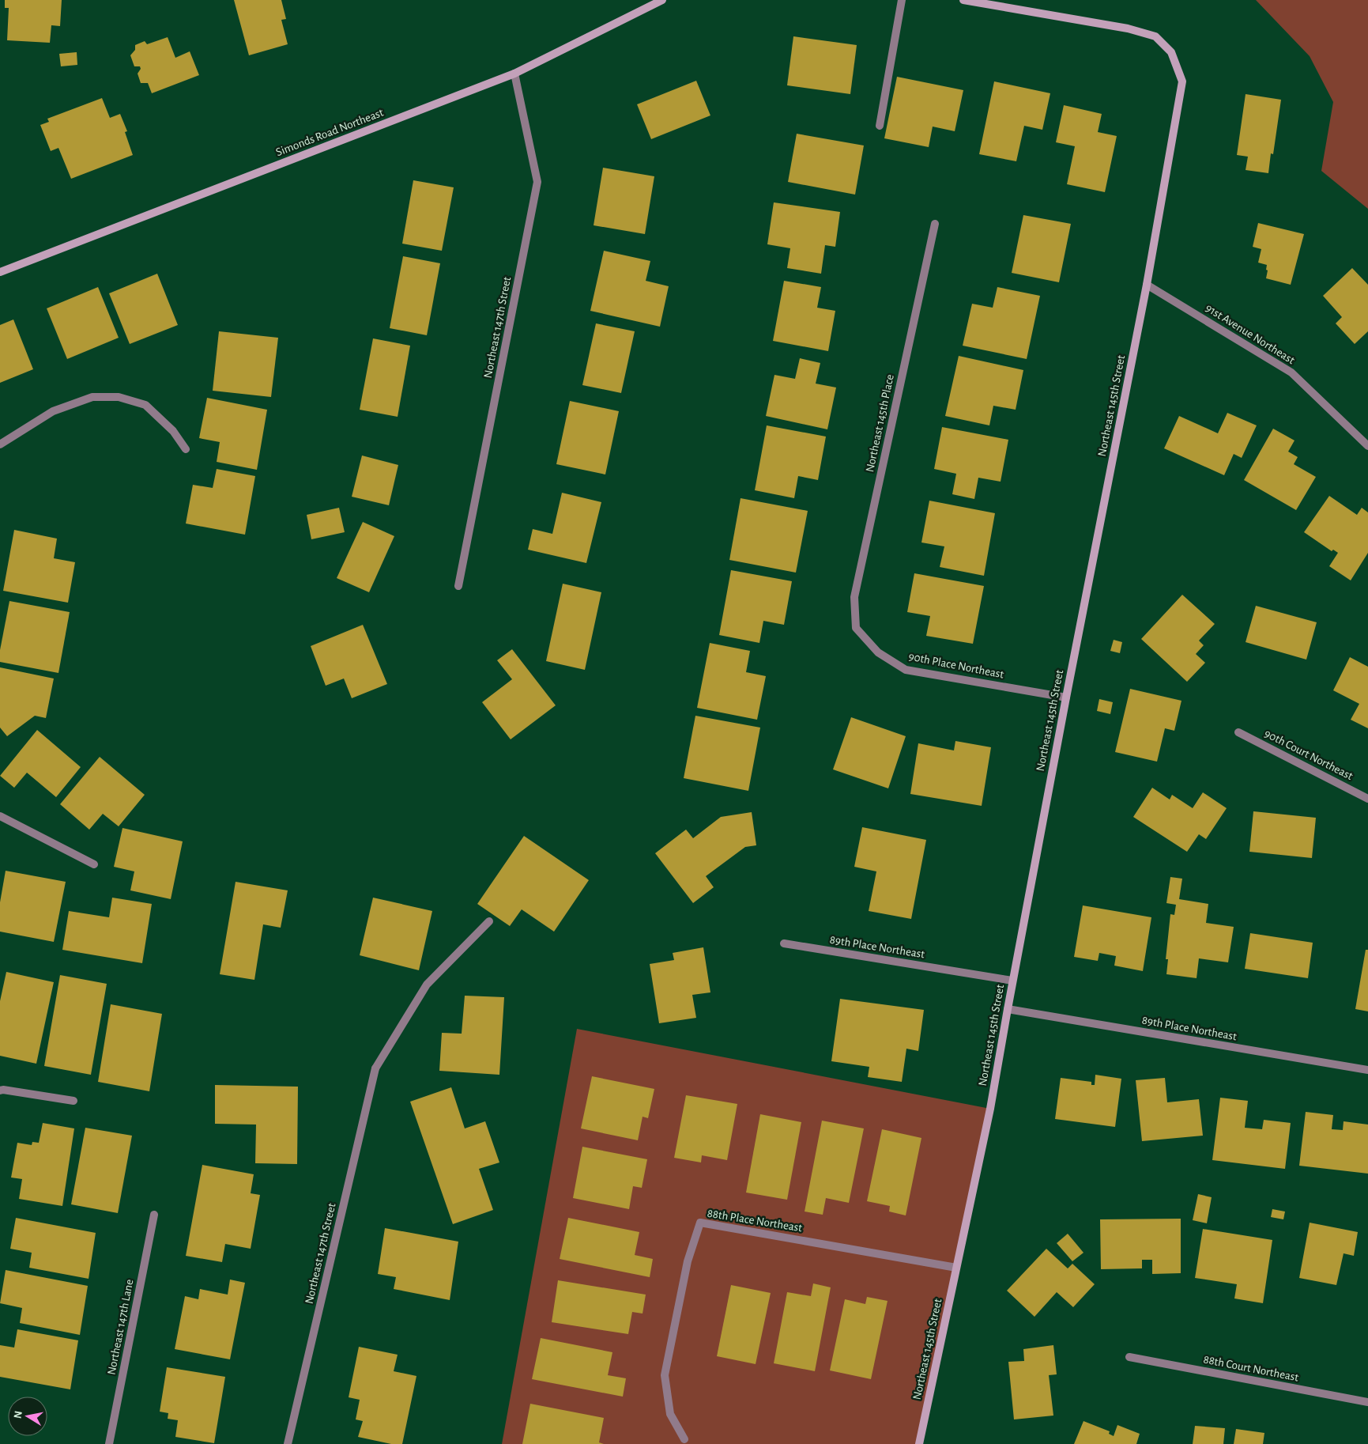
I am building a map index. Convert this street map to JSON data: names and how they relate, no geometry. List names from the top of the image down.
{
  "streets": {
    "street": [
      "Simonds Road Northeast",
      "Northeast 147th Street",
      "91st Avenue Northeast",
      "Northeast 145th Street",
      "Northeast 145th Place",
      "90th Place Northeast",
      "90th Court Northeast",
      "89th Place Northeast",
      "88th Place Northeast",
      "Northeast 147th Lane",
      "88th Court Northeast"
    ]
  },
  "crossings": [
    ["Simonds Road Northeast", "Northeast 147th Street"],
    ["91st Avenue Northeast", "Northeast 145th Street"],
    ["Northeast 145th Street", "90th Place Northeast"],
    ["Northeast 145th Street", "89th Place Northeast"],
    ["Northeast 145th Street", "88th Place Northeast"],
    ["Northeast 145th Place", "90th Place Northeast"]
  ],
  "north": "left"
}
